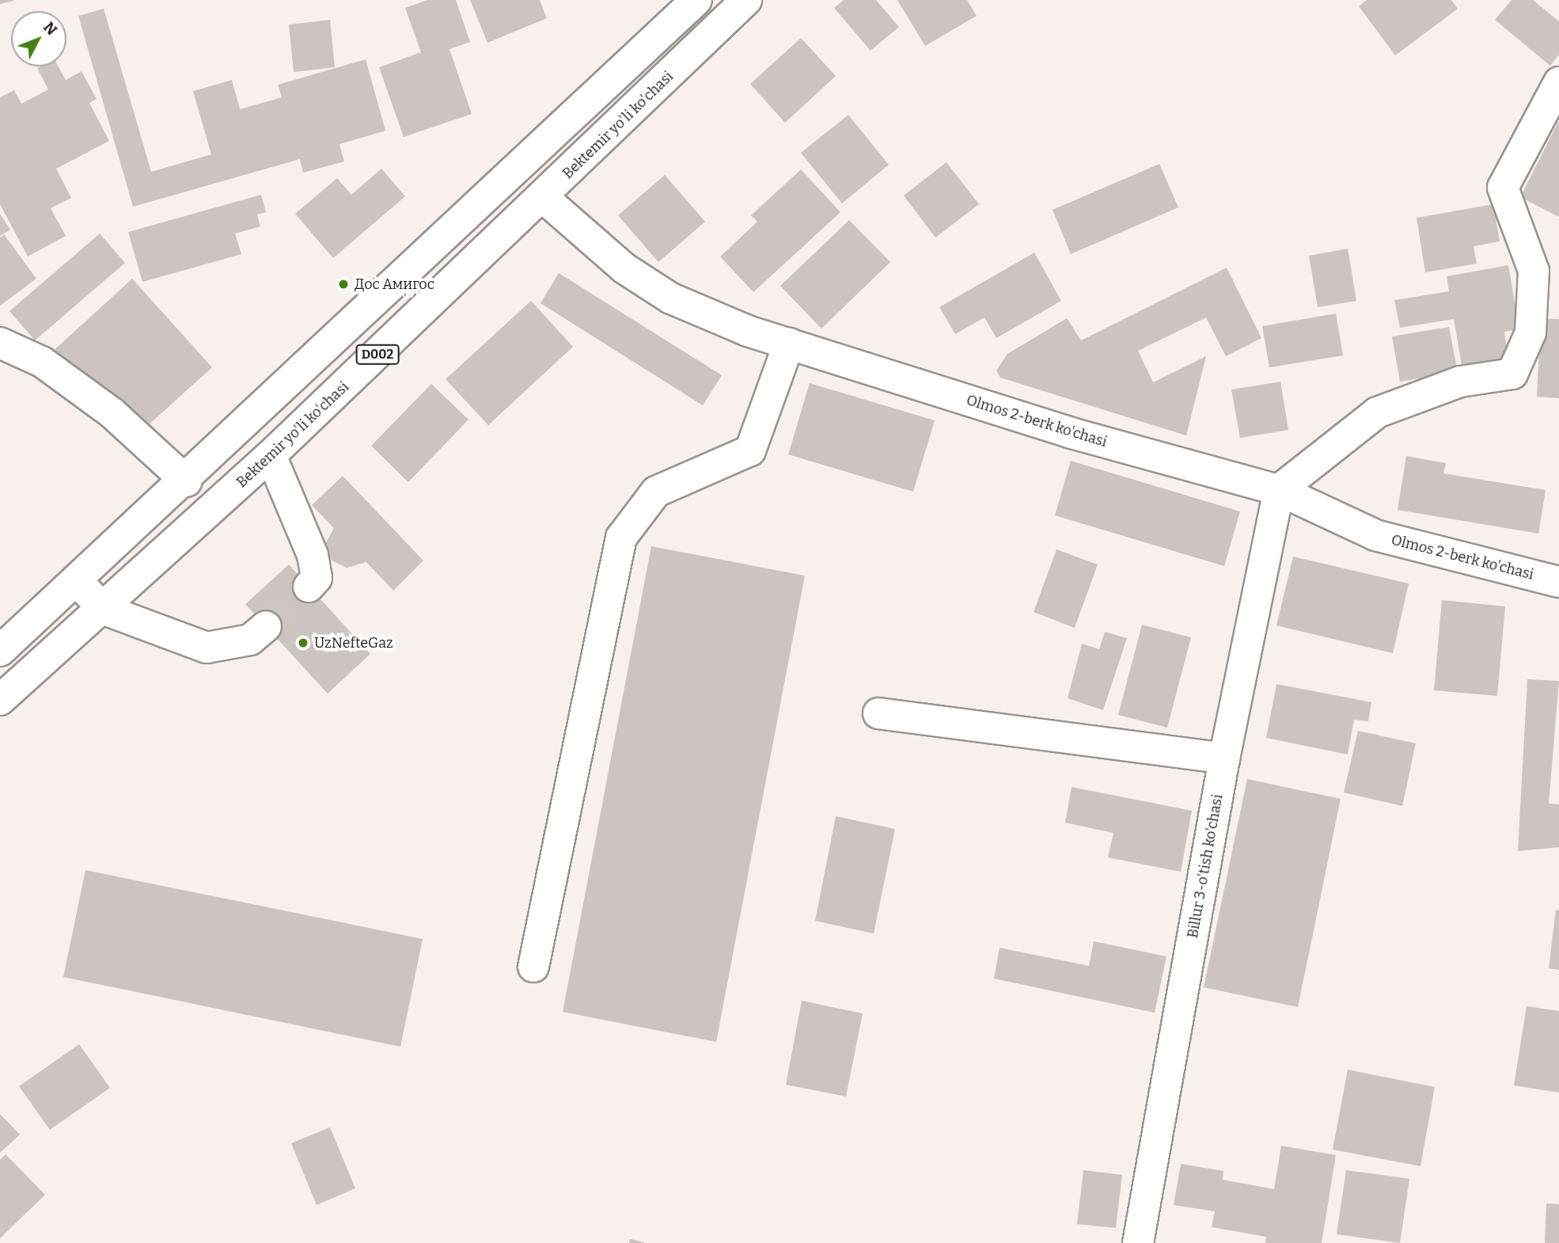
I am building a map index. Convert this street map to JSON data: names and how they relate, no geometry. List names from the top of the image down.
{
  "streets": {
    "main road": [
      "Bektemir yo'li ko'chasi",
      "D002",
      "Olmos 2-berk ko'chasi",
      "Billur 3-o'tish ko'chasi"
    ]
  },
  "crossings": [
    ["Bektemir yo'li ko'chasi", "Olmos 2-berk ko'chasi"],
    ["Olmos 2-berk ko'chasi", "Billur 3-o'tish ko'chasi"]
  ],
  "places": ["Дос Амигос", "UzNefteGaz"],
  "north": "top right"
}
